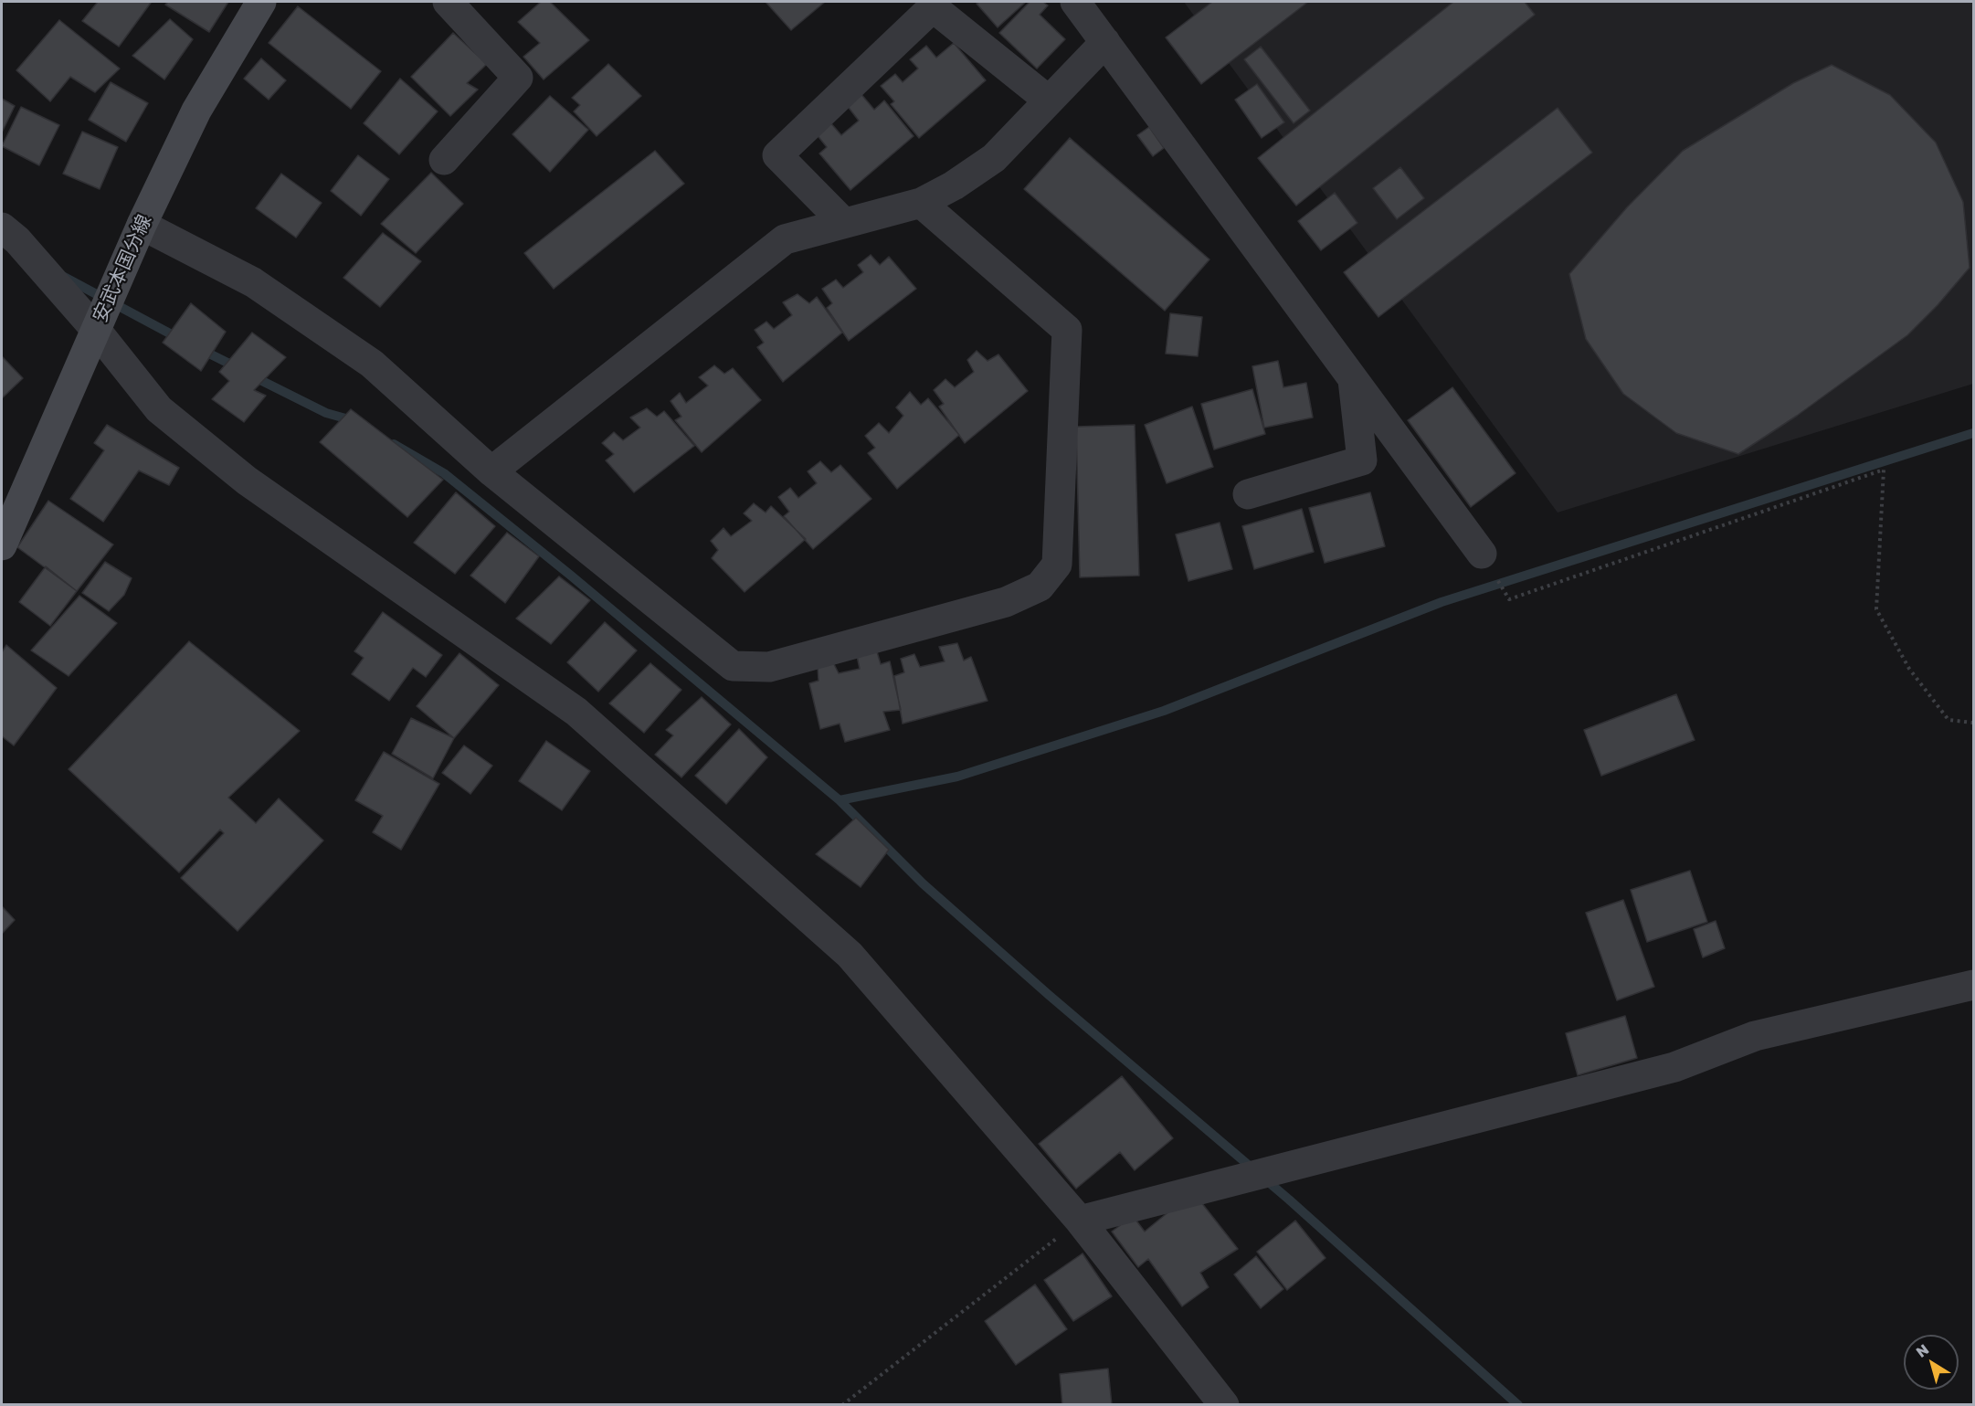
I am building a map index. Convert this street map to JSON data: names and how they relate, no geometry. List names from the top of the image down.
{
  "streets": {
    "main road": ["安武本国分線"]
  },
  "north": "top left"
}
